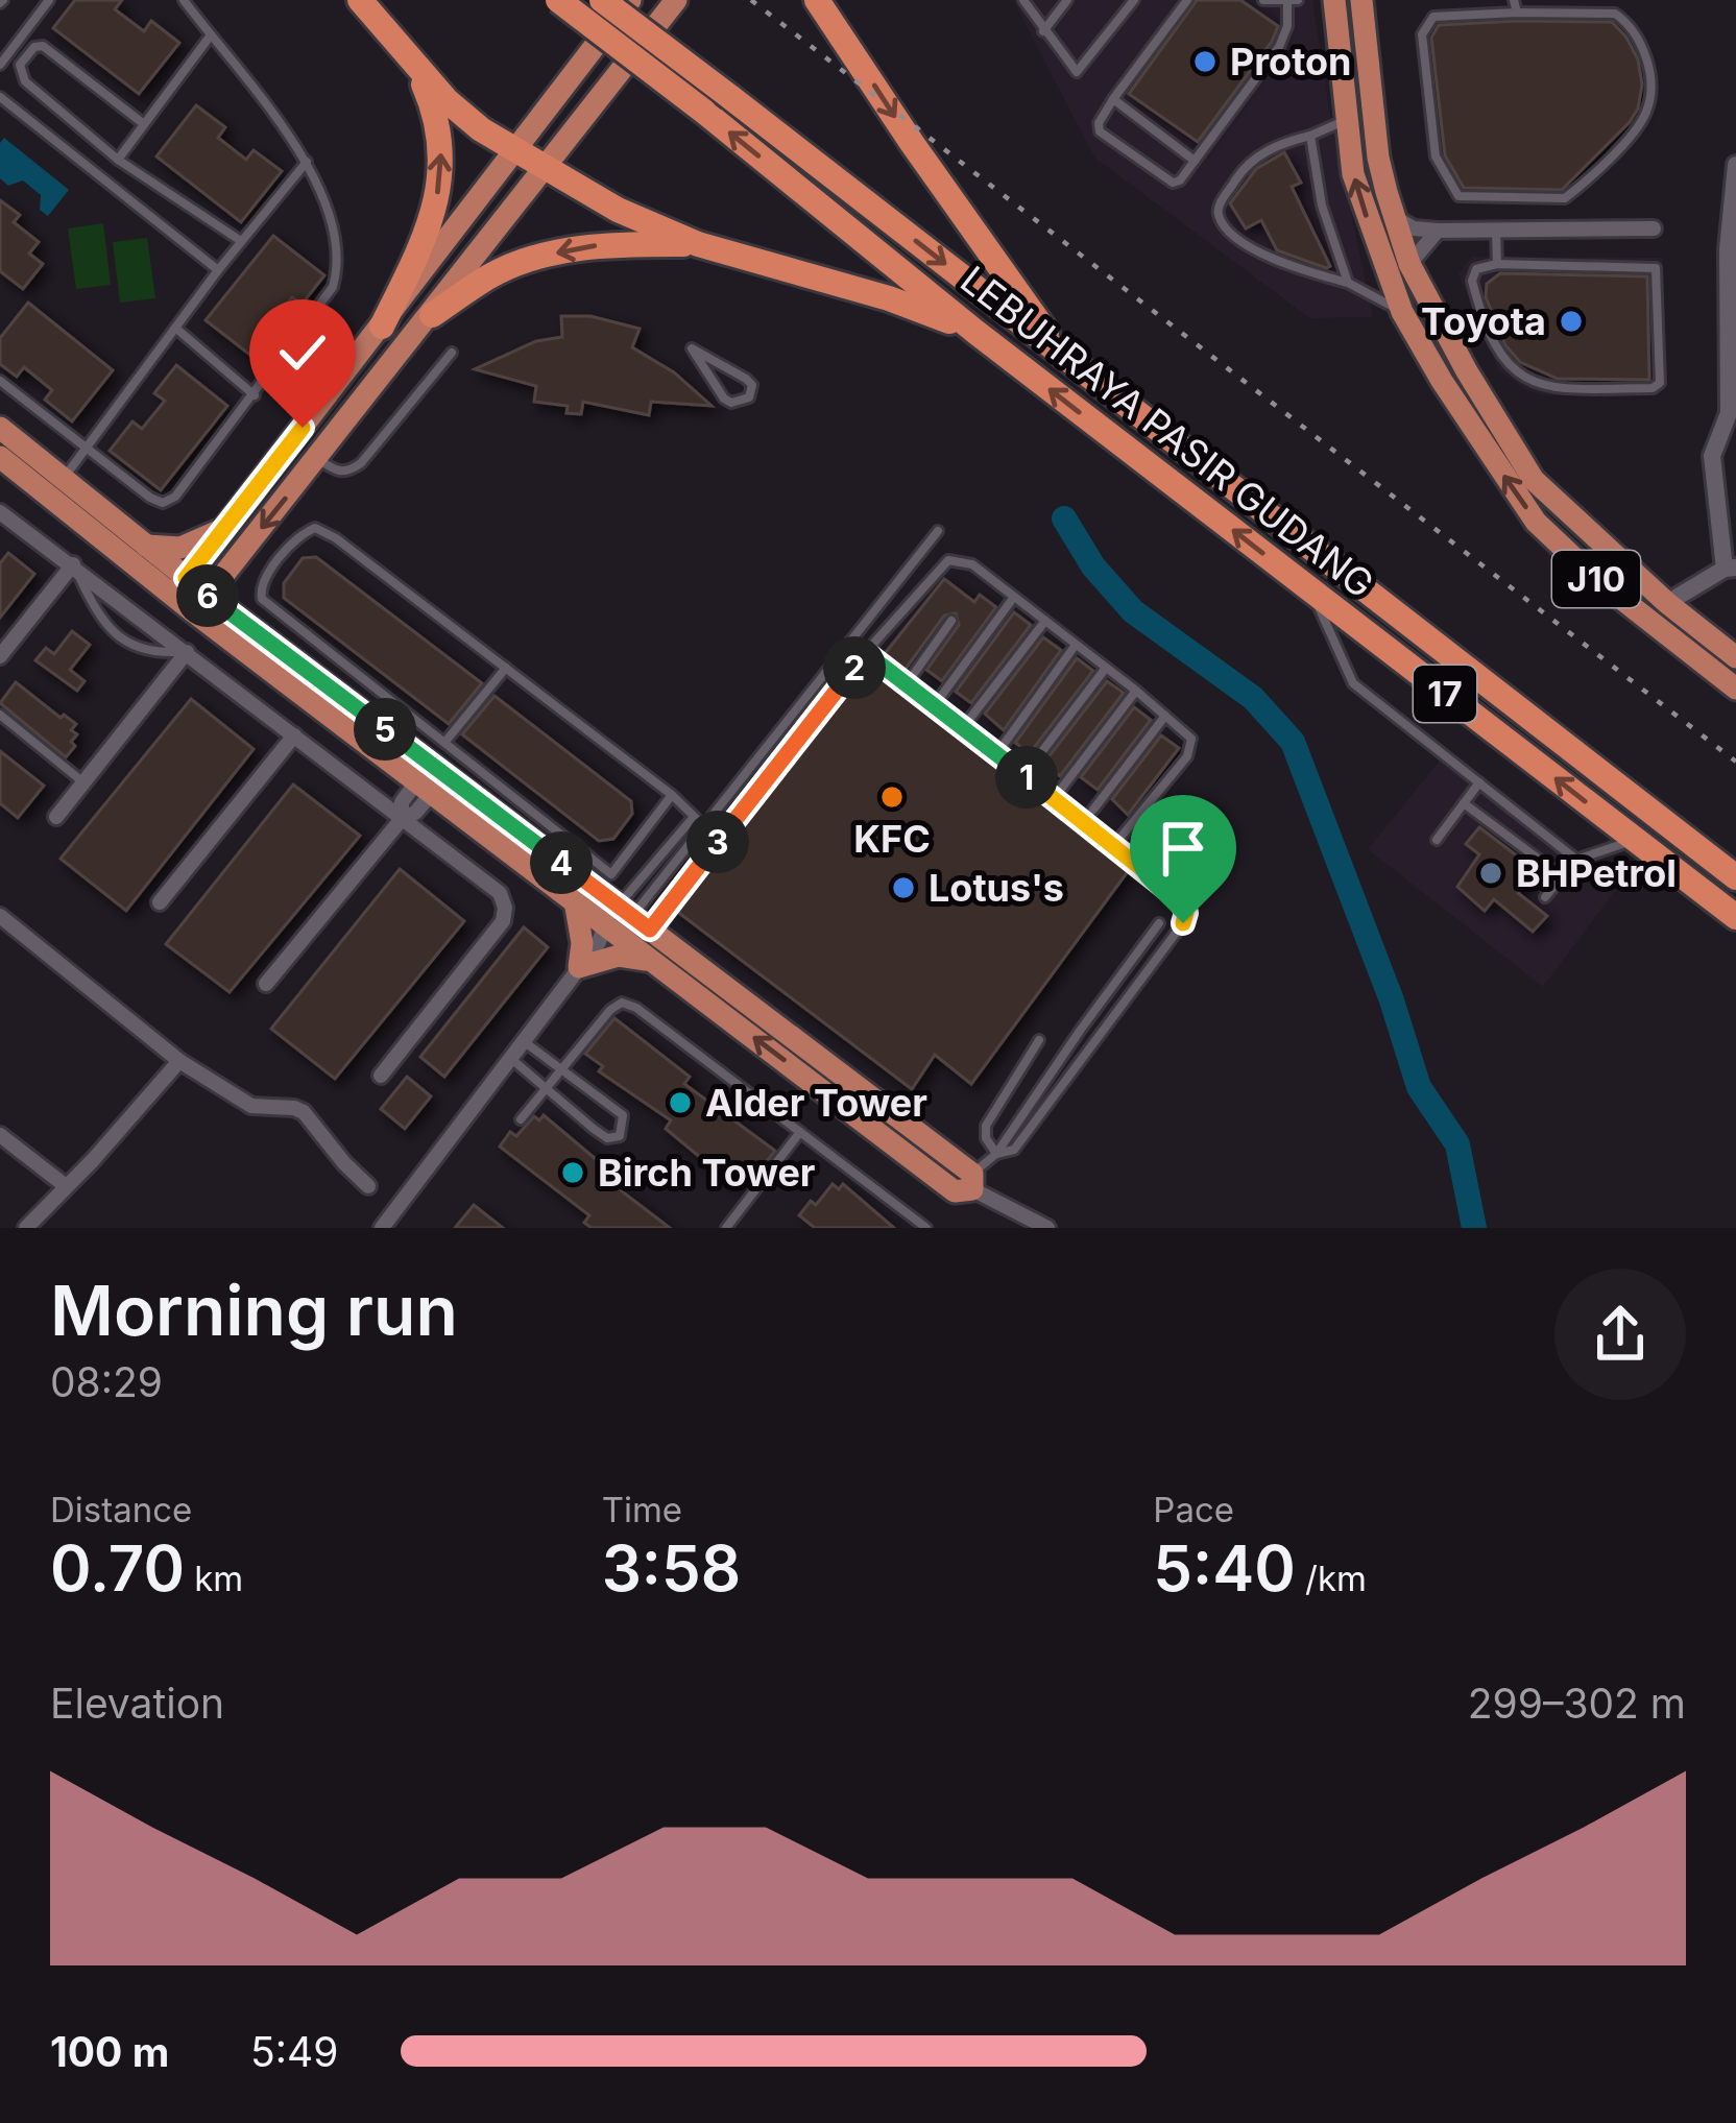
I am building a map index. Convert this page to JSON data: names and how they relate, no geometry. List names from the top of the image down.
{
  "streets": {
    "highway": ["LEBUHRAYA PASIR GUDANG", "17"],
    "main road": ["J10"]
  },
  "places": [
    "Proton",
    "Toyota",
    "KFC",
    "BHPetrol",
    "Lotus's",
    "Alder Tower",
    "Birch Tower"
  ],
  "page": {
    "pins": [
      "6",
      "2",
      "5",
      "1",
      "3",
      "4"
    ],
    "heading": ["Morning run", "08:29"],
    "stats": [
      ["Distance", "0.70 km"],
      ["Time", "3:58"],
      ["Pace", "5:40 /km"]
    ],
    "chart": ["Elevation", "299–302 m"],
    "list": [
      {
        "name": "100 m",
        "note": "5:49"
      }
    ]
  }
}
